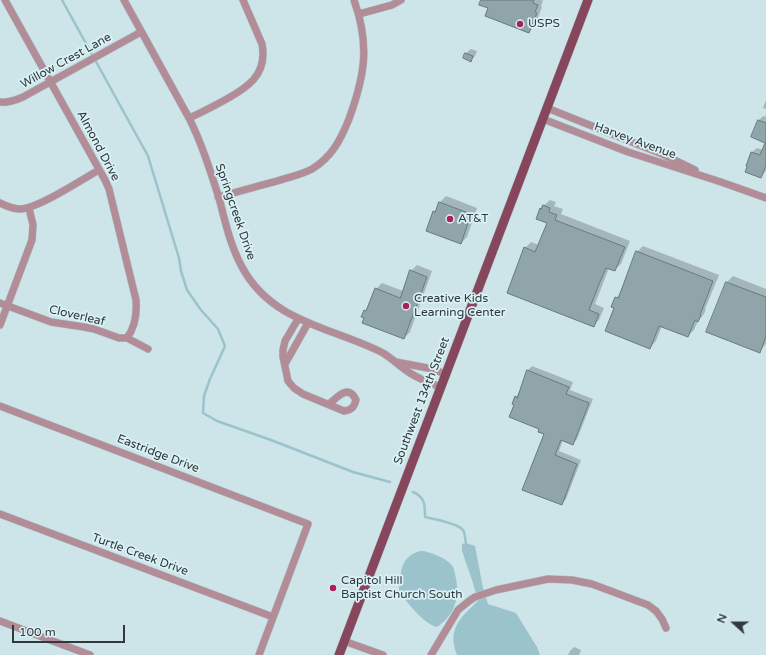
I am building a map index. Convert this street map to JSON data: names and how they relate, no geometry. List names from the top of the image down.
{
  "streets": {
    "main road": ["Southwest 134th Street"],
    "street": [
      "Willow Crest Lane",
      "Harvey Avenue",
      "Almond Drive",
      "Springcreek Drive",
      "Cloverleaf",
      "Eastridge Drive",
      "Turtle Creek Drive"
    ]
  },
  "crossings": [
    ["Willow Crest Lane", "Almond Drive"],
    ["Willow Crest Lane", "Springcreek Drive"],
    ["Harvey Avenue", "Southwest 134th Street"],
    ["Almond Drive", "Cloverleaf"],
    ["Springcreek Drive", "Southwest 134th Street"],
    ["Eastridge Drive", "Turtle Creek Drive"]
  ],
  "places": [
    "USPS",
    "AT&T",
    "Creative Kids Learning Center",
    "Capitol Hill Baptist Church South"
  ],
  "scale_bar": "100 m",
  "north": "left"
}
